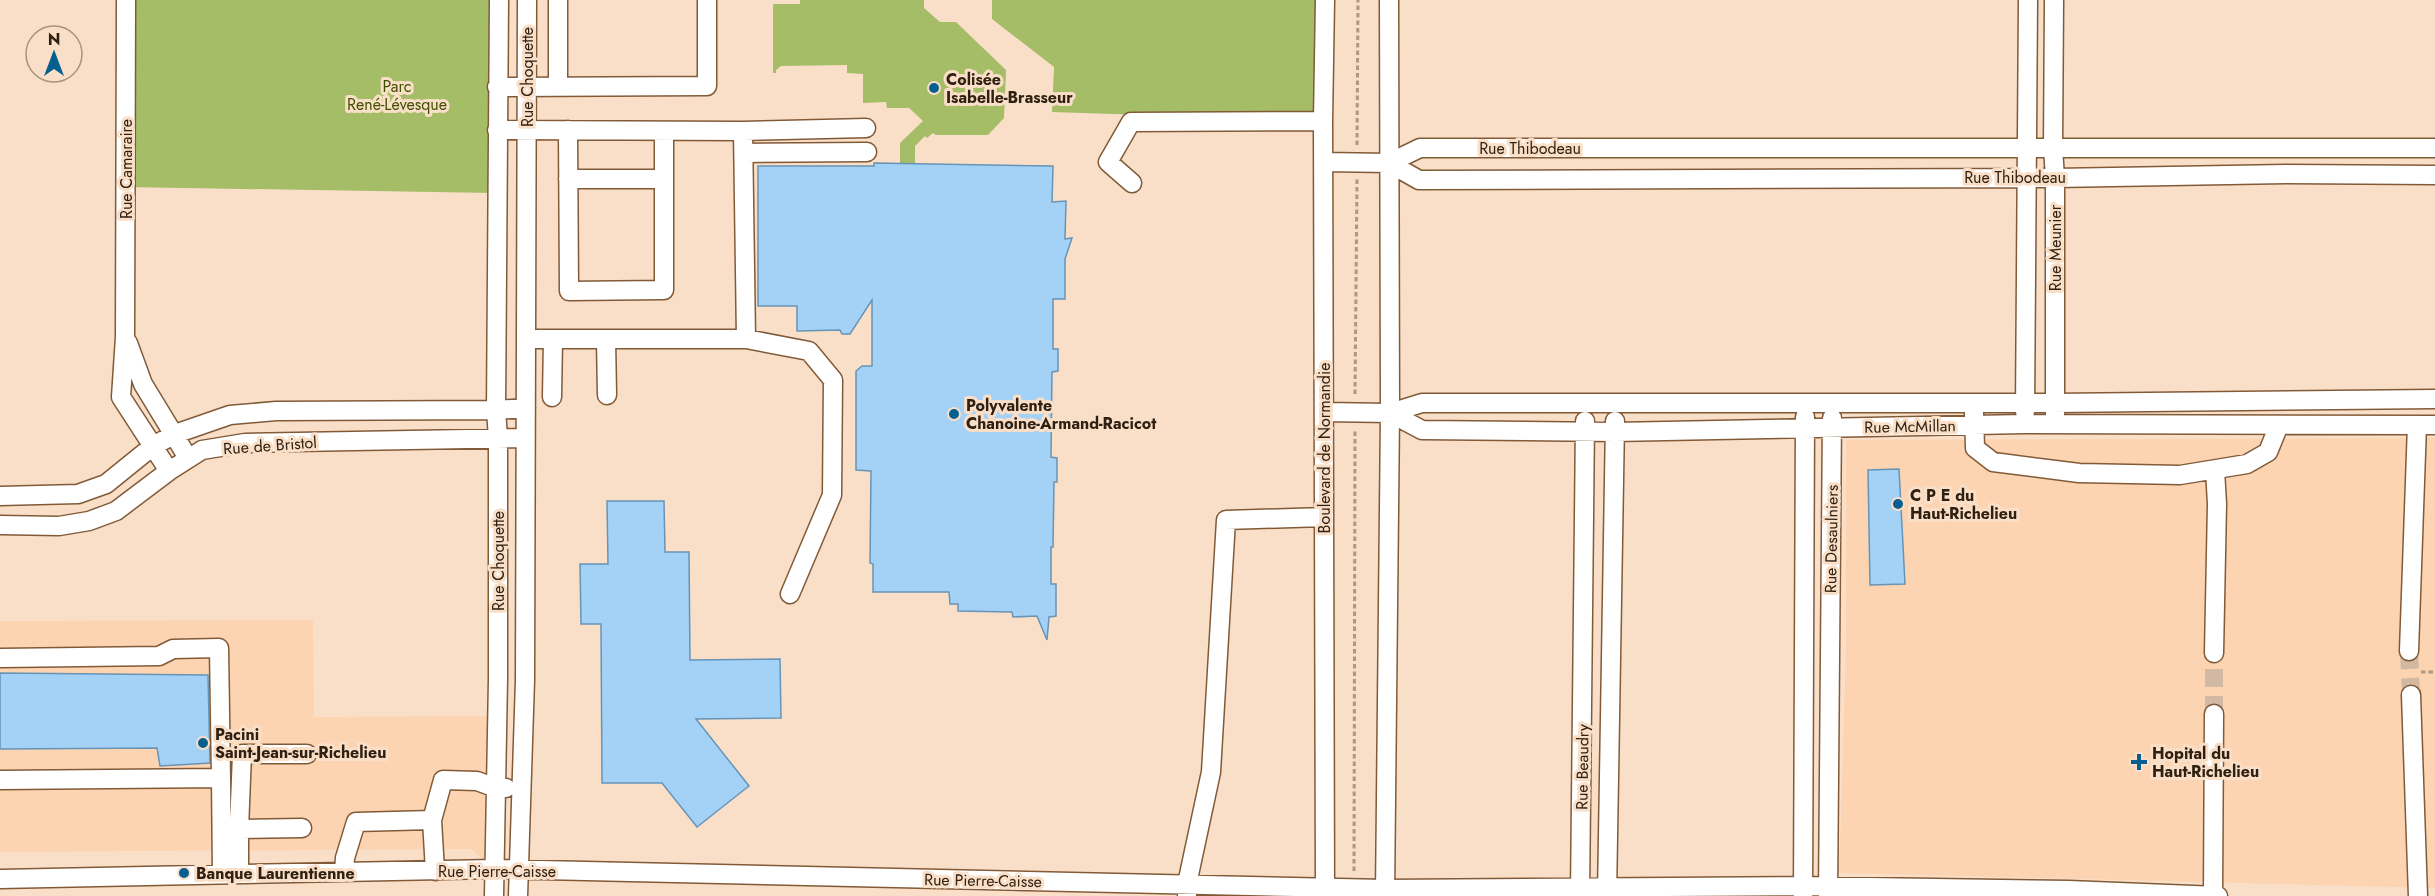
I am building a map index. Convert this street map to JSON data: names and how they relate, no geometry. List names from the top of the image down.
{
  "streets": {
    "street": [
      "Rue Choquette",
      "Rue Thibodeau",
      "Rue Camaraire",
      "Rue Meunier",
      "Rue McMillan",
      "Rue de Bristol",
      "Boulevard de Normandie",
      "Rue Desaulniers",
      "Rue Beaudry",
      "Rue Pierre-Caisse"
    ]
  },
  "crossings": [
    ["Rue Choquette", "Rue de Bristol"],
    ["Rue Choquette", "Rue Pierre-Caisse"],
    ["Rue Thibodeau", "Rue Meunier"],
    ["Rue Thibodeau", "Boulevard de Normandie"],
    ["Rue Camaraire", "Rue de Bristol"],
    ["Rue Meunier", "Rue McMillan"],
    ["Rue McMillan", "Boulevard de Normandie"],
    ["Rue McMillan", "Rue Desaulniers"],
    ["Rue McMillan", "Rue Beaudry"],
    ["Boulevard de Normandie", "Rue Pierre-Caisse"],
    ["Rue Desaulniers", "Rue Pierre-Caisse"],
    ["Rue Beaudry", "Rue Pierre-Caisse"]
  ],
  "parks": ["Parc René-Lévesque"],
  "places": {
    "other": [
      "Colisée Isabelle-Brasseur",
      "Polyvalente Chanoine-Armand-Racicot",
      "C P E du Haut-Richelieu",
      "Pacini Saint-Jean-sur-Richelieu",
      "Banque Laurentienne"
    ],
    "health": ["Hopital du Haut-Richelieu"]
  },
  "north": "top"
}
